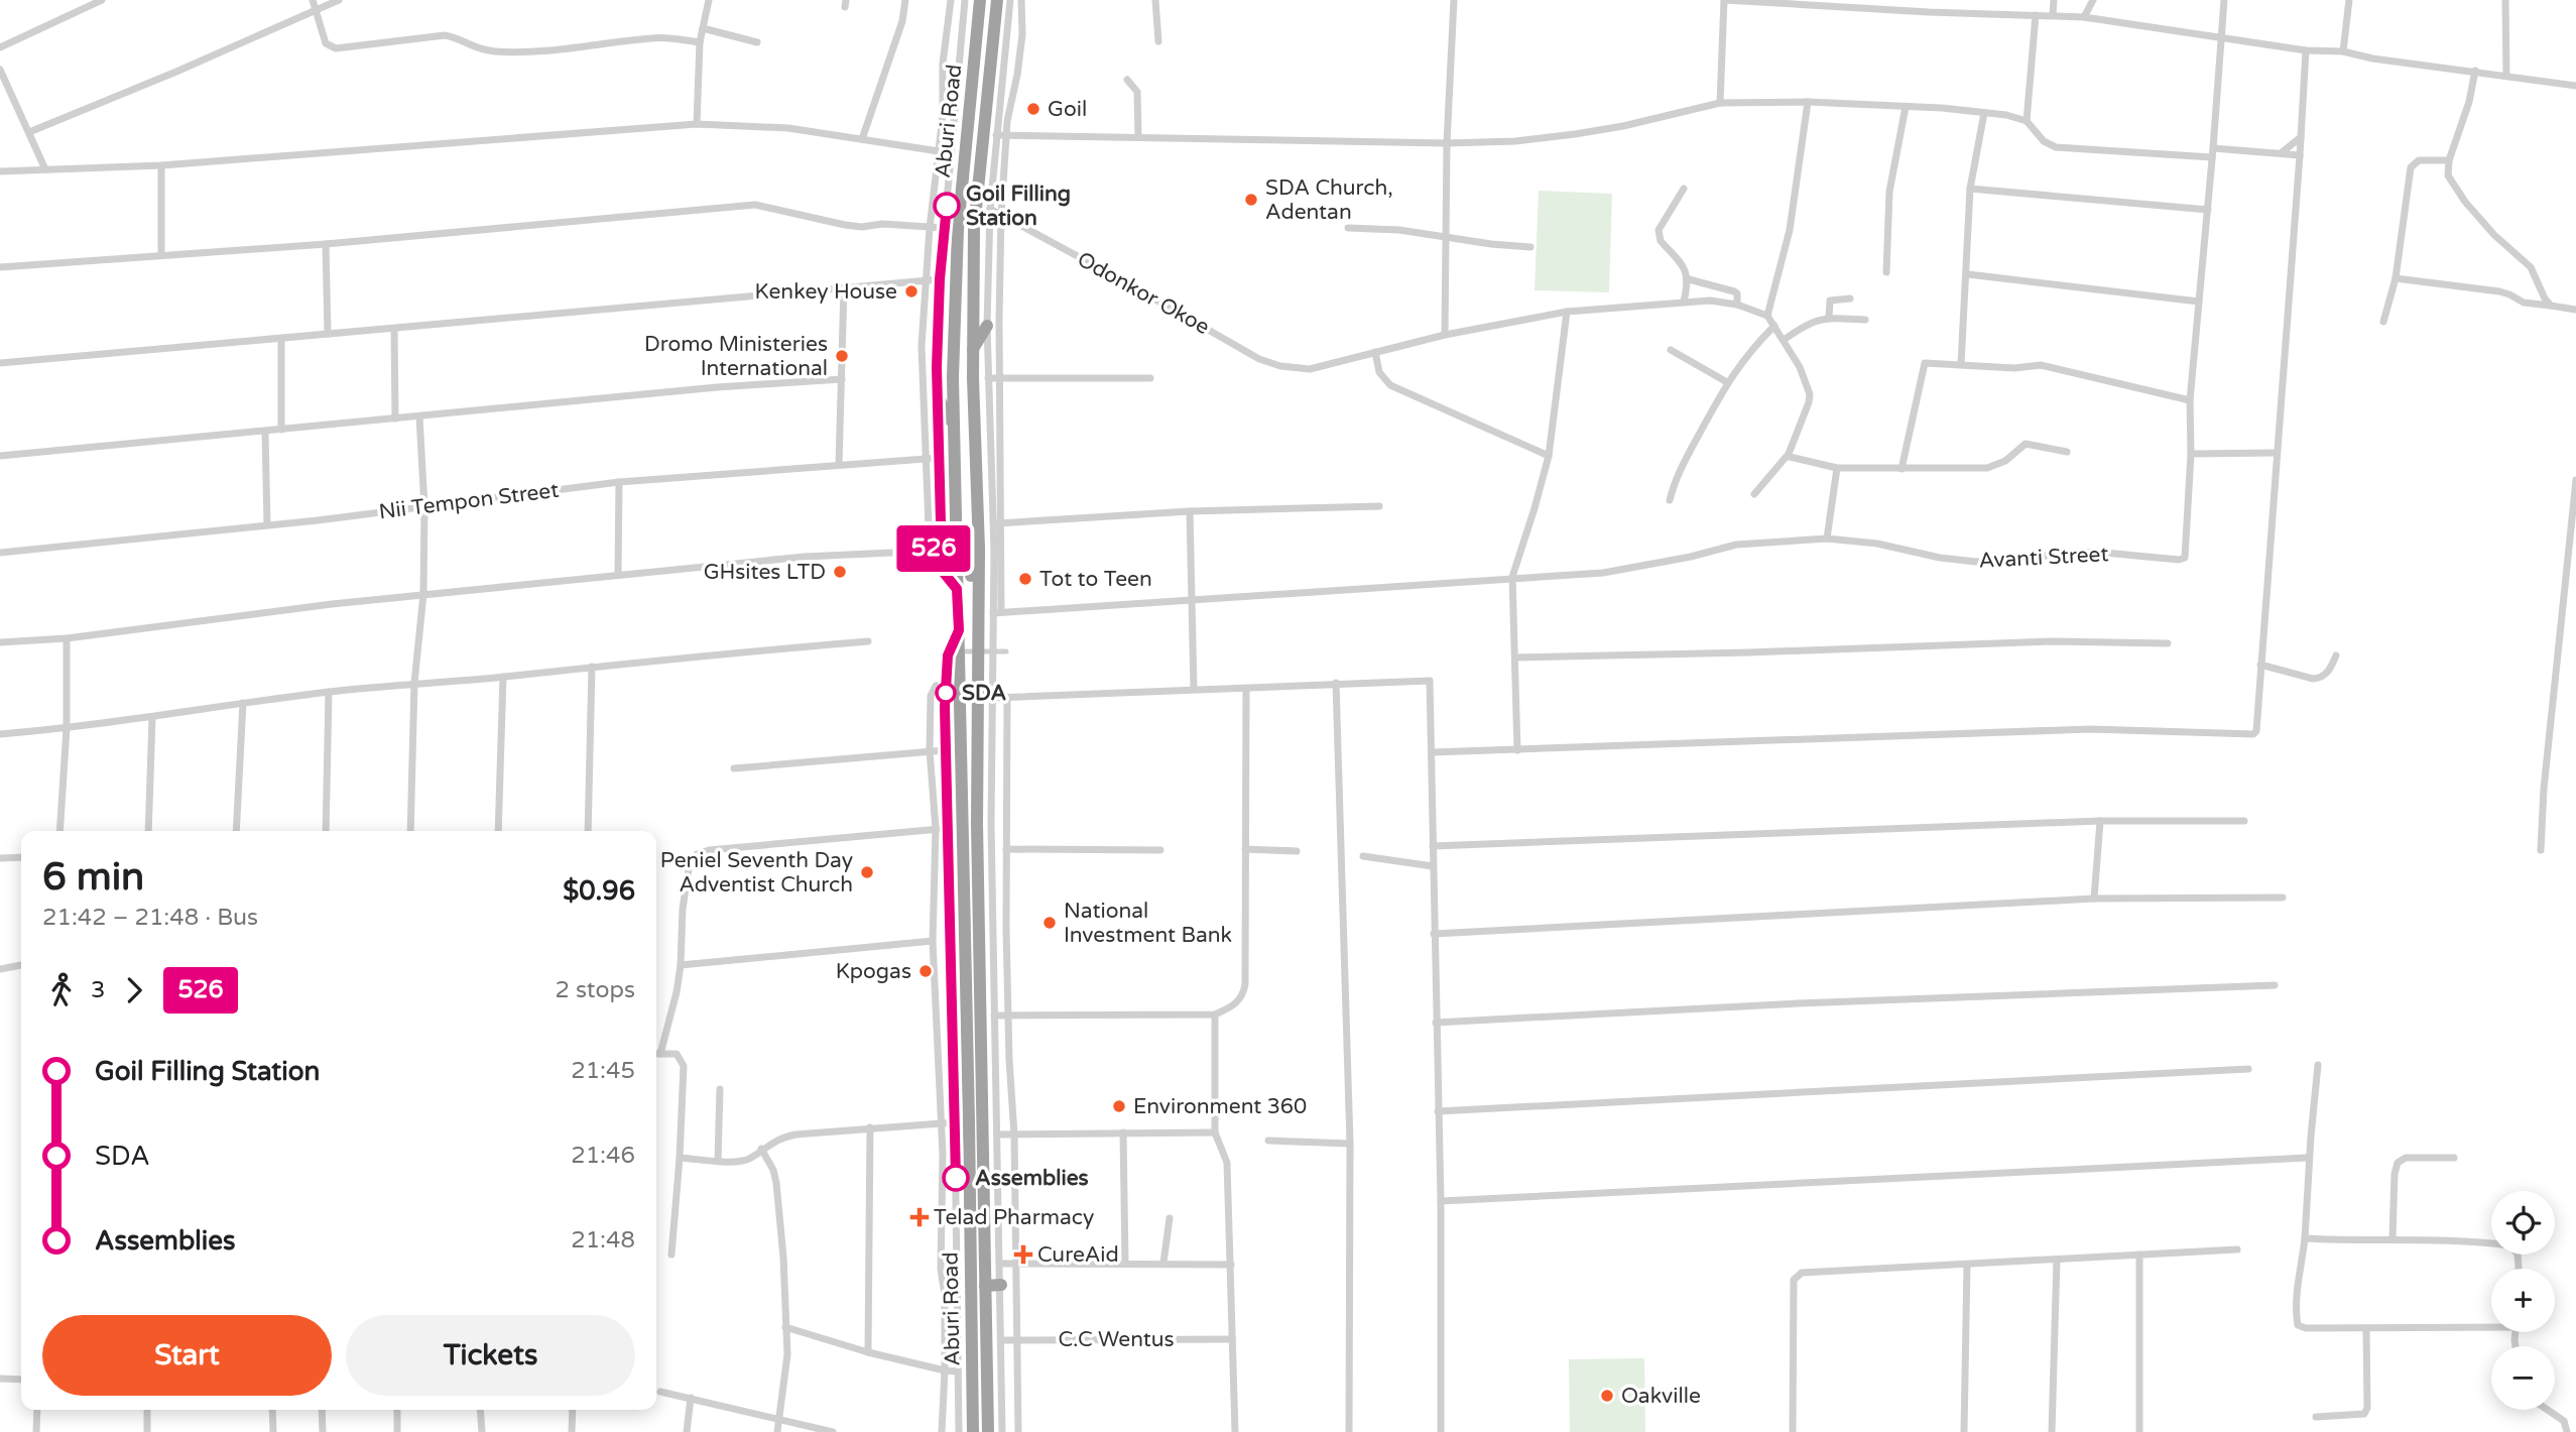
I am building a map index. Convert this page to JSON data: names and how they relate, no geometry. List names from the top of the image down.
{
  "streets": {
    "highway": ["Aburi Road"],
    "street": [
      "Odonkor Okoe",
      "Nii Tempon Street",
      "Avanti Street",
      "C.C Wentus"
    ]
  },
  "places": {
    "other": [
      "Goil",
      "SDA Church, Adentan",
      "Goil Filling Station",
      "Kenkey House",
      "Dromo Ministeries International",
      "GHsites LTD",
      "Tot to Teen",
      "SDA",
      "Peniel Seventh Day Adventist Church",
      "National Investment Bank",
      "Kpogas",
      "Environment 360",
      "Assemblies",
      "Oakville"
    ],
    "health": ["Telad Pharmacy", "CureAid"]
  },
  "lines": ["bus line 526"],
  "page": {
    "on_map": "526",
    "heading": ["6 min", "21:42 – 21:48 · Bus", "$0.96"],
    "legs": ["3", "526", "2 stops"],
    "list": [
      {
        "name": "Goil Filling Station",
        "value": "21:45"
      },
      {
        "name": "SDA",
        "value": "21:46"
      },
      {
        "name": "Assemblies",
        "value": "21:48"
      }
    ],
    "map_buttons": ["+", "−"],
    "buttons": ["Start", "Tickets"]
  }
}
